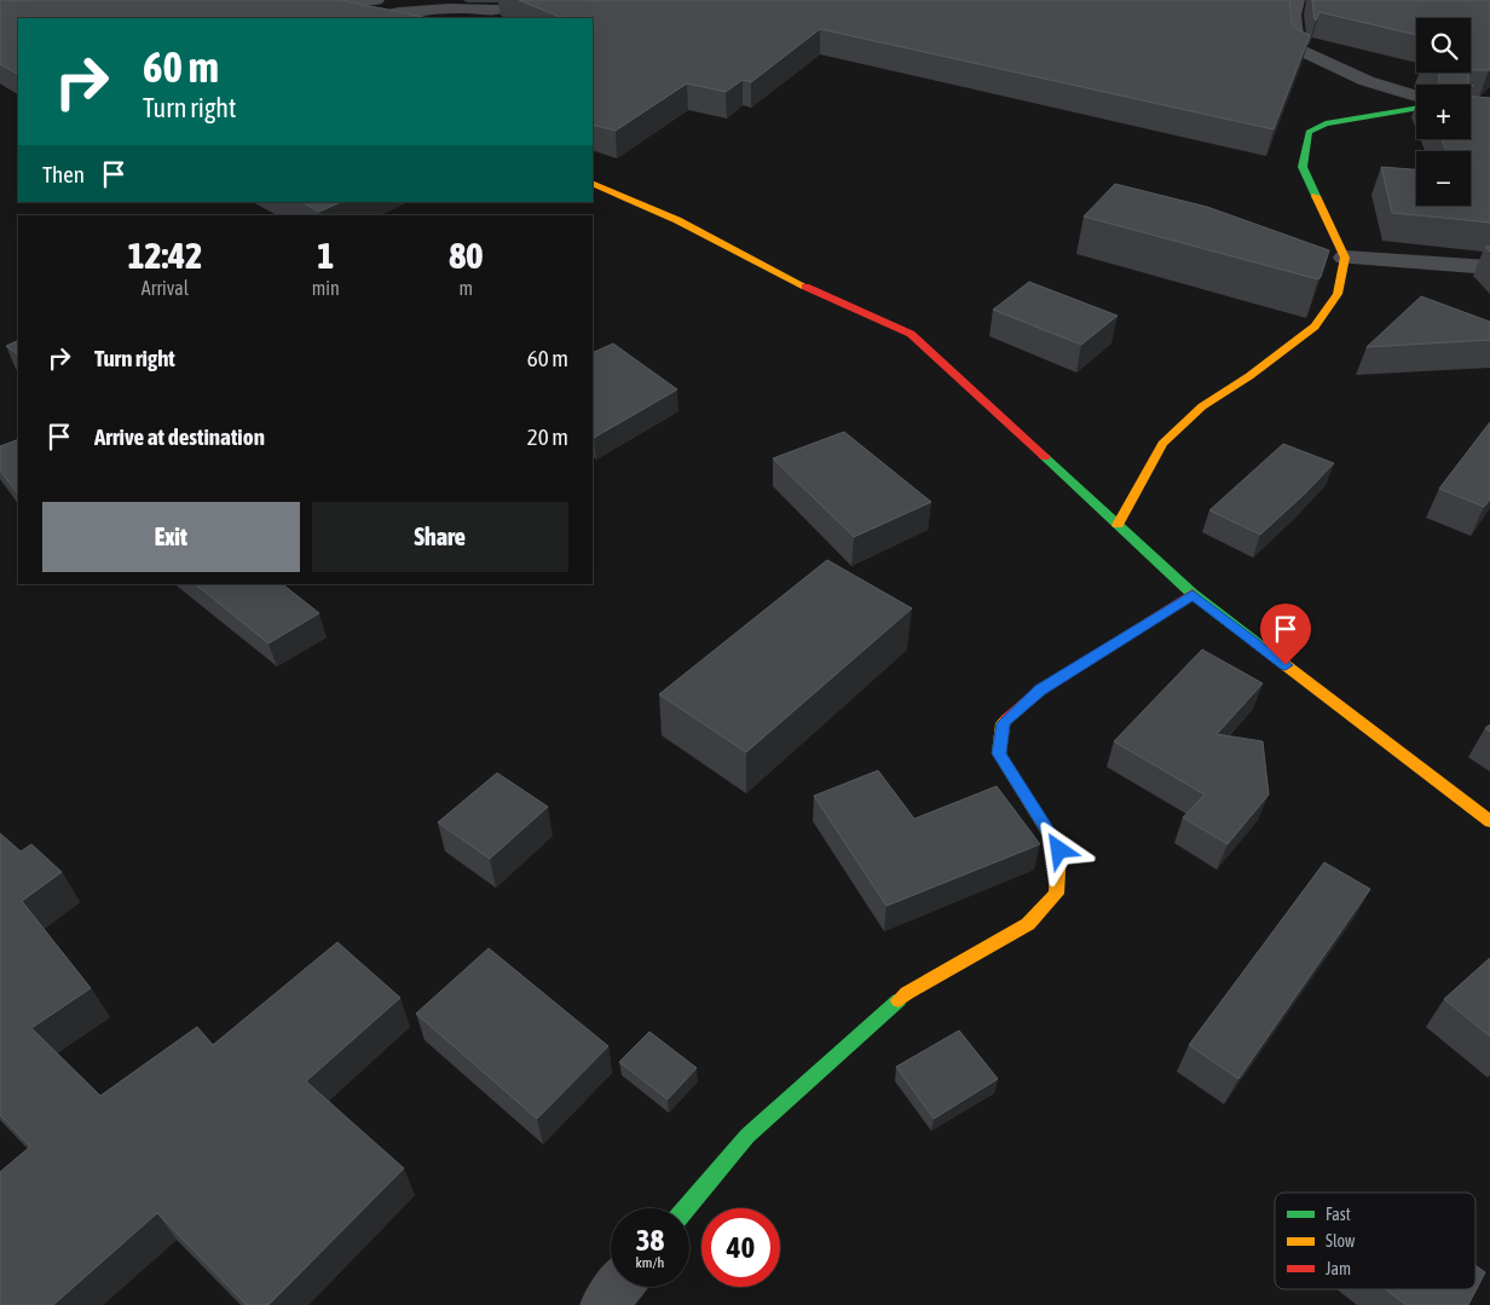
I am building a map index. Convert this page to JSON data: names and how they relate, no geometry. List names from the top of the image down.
{
  "legend": ["Fast", "Slow", "Jam"],
  "page": {
    "map_buttons": ["+", "−"],
    "turn": ["60 m", "Turn right"],
    "then": "Then",
    "eta": [
      "12:42",
      "Arrival",
      "1",
      "min",
      "80",
      "m"
    ],
    "list": [
      {
        "name": "Turn right",
        "value": "60 m"
      },
      {
        "name": "Arrive at destination",
        "value": "20 m"
      }
    ],
    "buttons": ["Exit", "Share"],
    "speed": "38 km/h",
    "limit": "40"
  }
}
